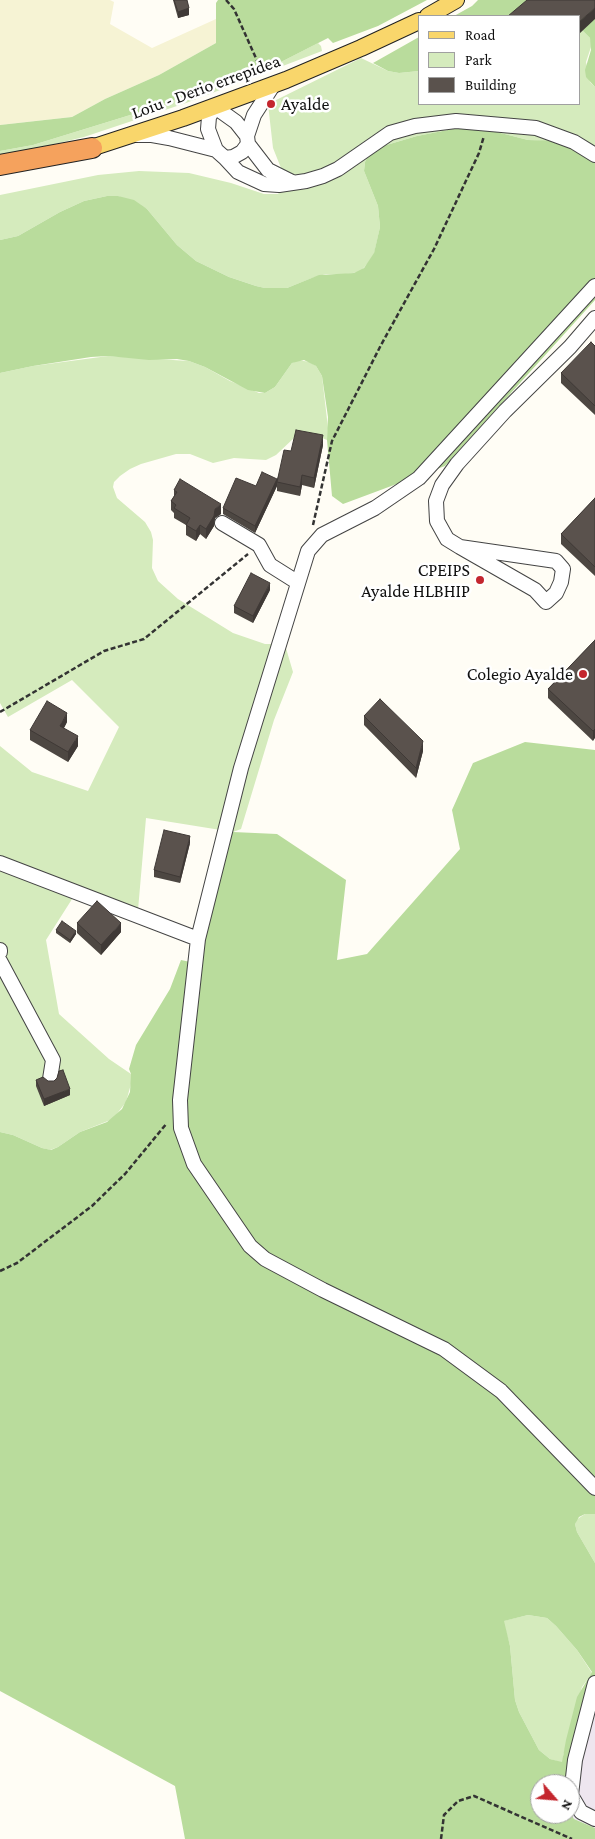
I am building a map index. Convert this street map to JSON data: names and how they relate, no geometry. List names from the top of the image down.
{
  "streets": {
    "main road": ["Loiu - Derio errepidea"]
  },
  "places": ["Ayalde", "CPEIPS Ayalde HLBHIP", "Colegio Ayalde"],
  "legend": ["Road", "Park", "Building"],
  "north": "bottom right"
}
